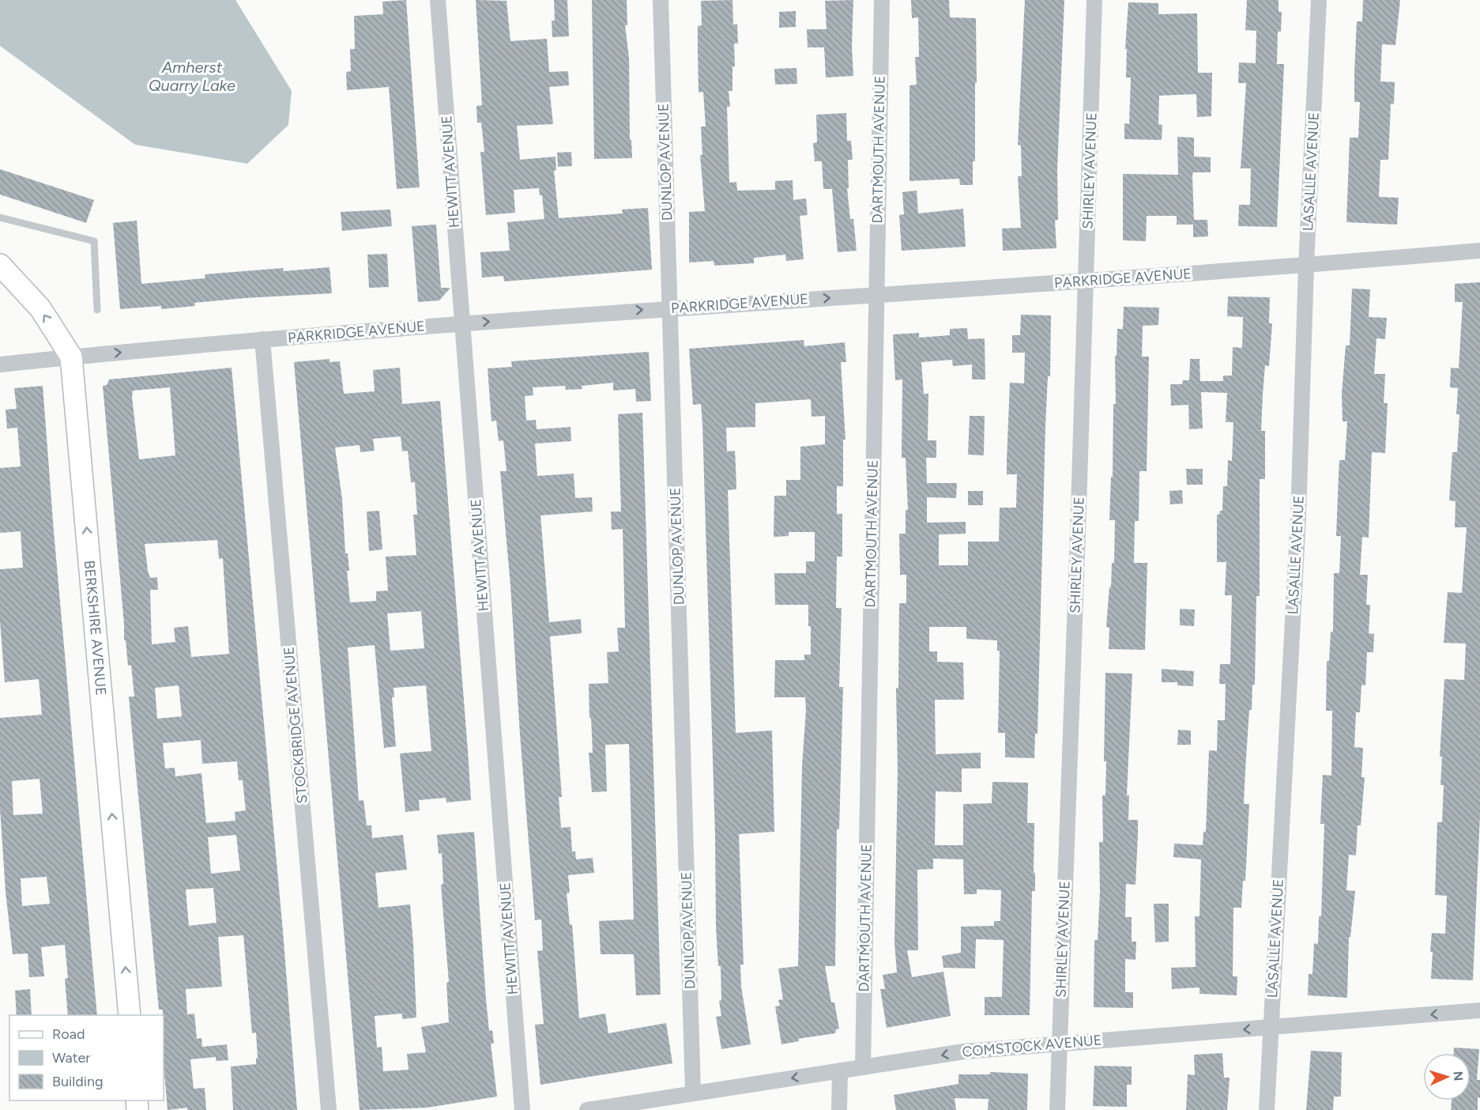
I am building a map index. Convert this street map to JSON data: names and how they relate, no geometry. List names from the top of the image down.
{
  "streets": {
    "street": [
      "DARTMOUTH AVENUE",
      "DUNLOP AVENUE",
      "SHIRLEY AVENUE",
      "HEWITT AVENUE",
      "LASALLE AVENUE",
      "PARKRIDGE AVENUE",
      "BERKSHIRE AVENUE",
      "STOCKBRIDGE AVENUE",
      "COMSTOCK AVENUE"
    ]
  },
  "crossings": [
    ["DARTMOUTH AVENUE", "PARKRIDGE AVENUE"],
    ["DARTMOUTH AVENUE", "COMSTOCK AVENUE"],
    ["DUNLOP AVENUE", "PARKRIDGE AVENUE"],
    ["DUNLOP AVENUE", "COMSTOCK AVENUE"],
    ["SHIRLEY AVENUE", "PARKRIDGE AVENUE"],
    ["SHIRLEY AVENUE", "COMSTOCK AVENUE"],
    ["HEWITT AVENUE", "PARKRIDGE AVENUE"],
    ["LASALLE AVENUE", "PARKRIDGE AVENUE"],
    ["LASALLE AVENUE", "COMSTOCK AVENUE"],
    ["PARKRIDGE AVENUE", "BERKSHIRE AVENUE"],
    ["PARKRIDGE AVENUE", "STOCKBRIDGE AVENUE"]
  ],
  "one_way": ["PARKRIDGE AVENUE", "BERKSHIRE AVENUE", "COMSTOCK AVENUE"],
  "water": ["Amherst Quarry Lake"],
  "legend": ["Road", "Water", "Building"],
  "north": "right"
}
